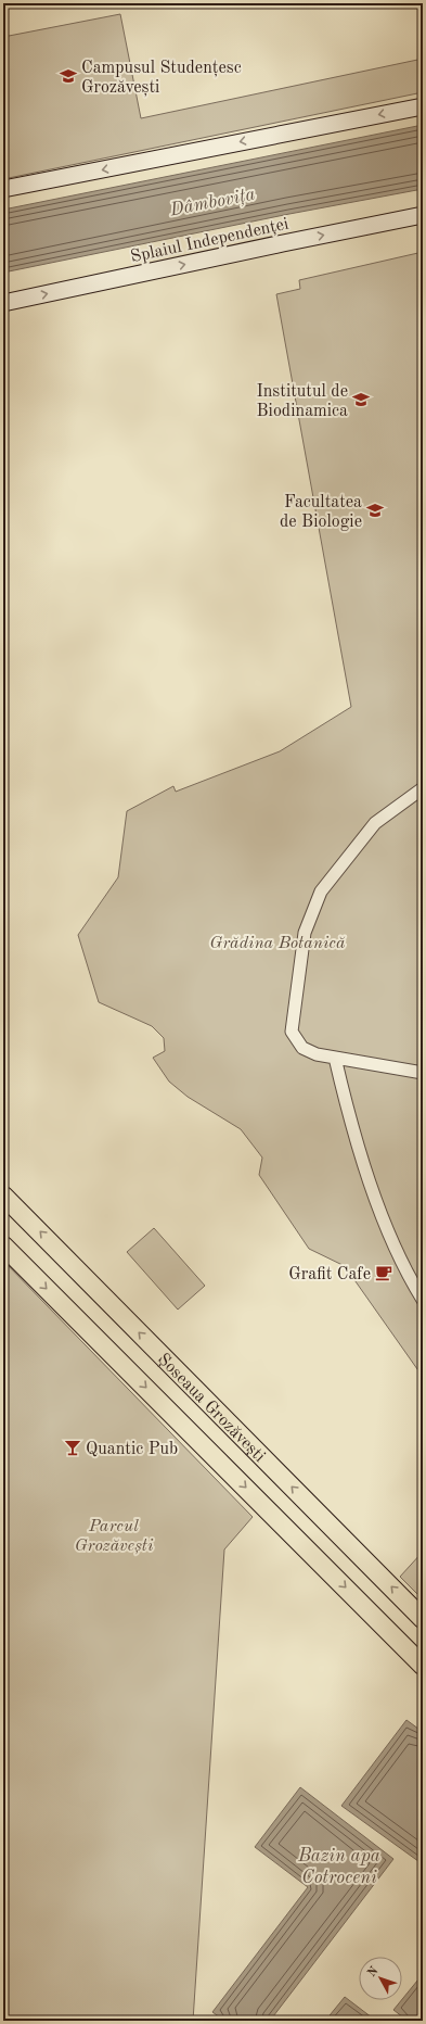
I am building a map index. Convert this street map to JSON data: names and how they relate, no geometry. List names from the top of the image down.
{
  "streets": {
    "main road": ["Splaiul Independenței", "Șoseaua Grozăvești"]
  },
  "water": ["Dâmbovița", "Bazin apa Cotroceni"],
  "parks": ["Grădina Botanică", "Parcul Grozăvești"],
  "places": {
    "school or university": ["Campusul Studențesc Grozăvești", "Institutul de Biodinamica", "Facultatea de Biologie"],
    "cafe": ["Grafit Cafe"],
    "bar": ["Quantic Pub"]
  },
  "north": "top left"
}
